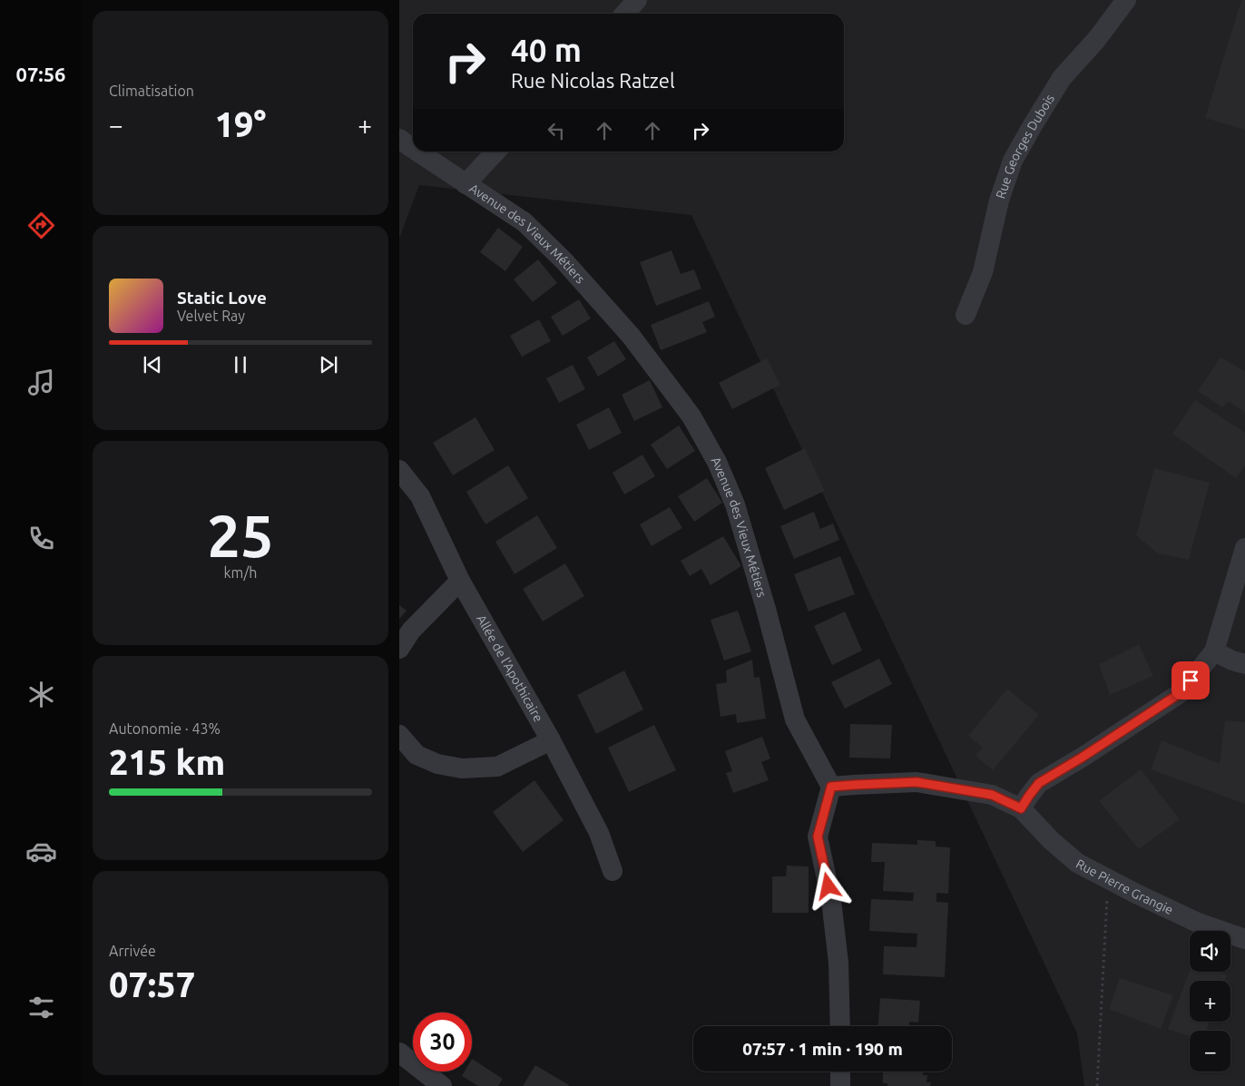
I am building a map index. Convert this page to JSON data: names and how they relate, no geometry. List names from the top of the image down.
{
  "streets": {
    "street": [
      "Rue Georges Dubois",
      "Avenue des Vieux Métiers",
      "Allée de l'Apothicaire",
      "Rue Pierre Grangie"
    ]
  },
  "page": {
    "tabs": "07:56",
    "tile": [
      "Climatisation",
      ["25", "km/h"],
      ["Autonomie · 43%", "215 km"],
      ["Arrivée", "07:57"]
    ],
    "turn": ["40 m", "Rue Nicolas Ratzel"],
    "heat": ["−", "19°", "+"],
    "song": ["Static Love", "Velvet Ray"],
    "map_buttons": ["+", "−"],
    "limit": "30",
    "trip": "07:57 · 1 min · 190 m"
  }
}
